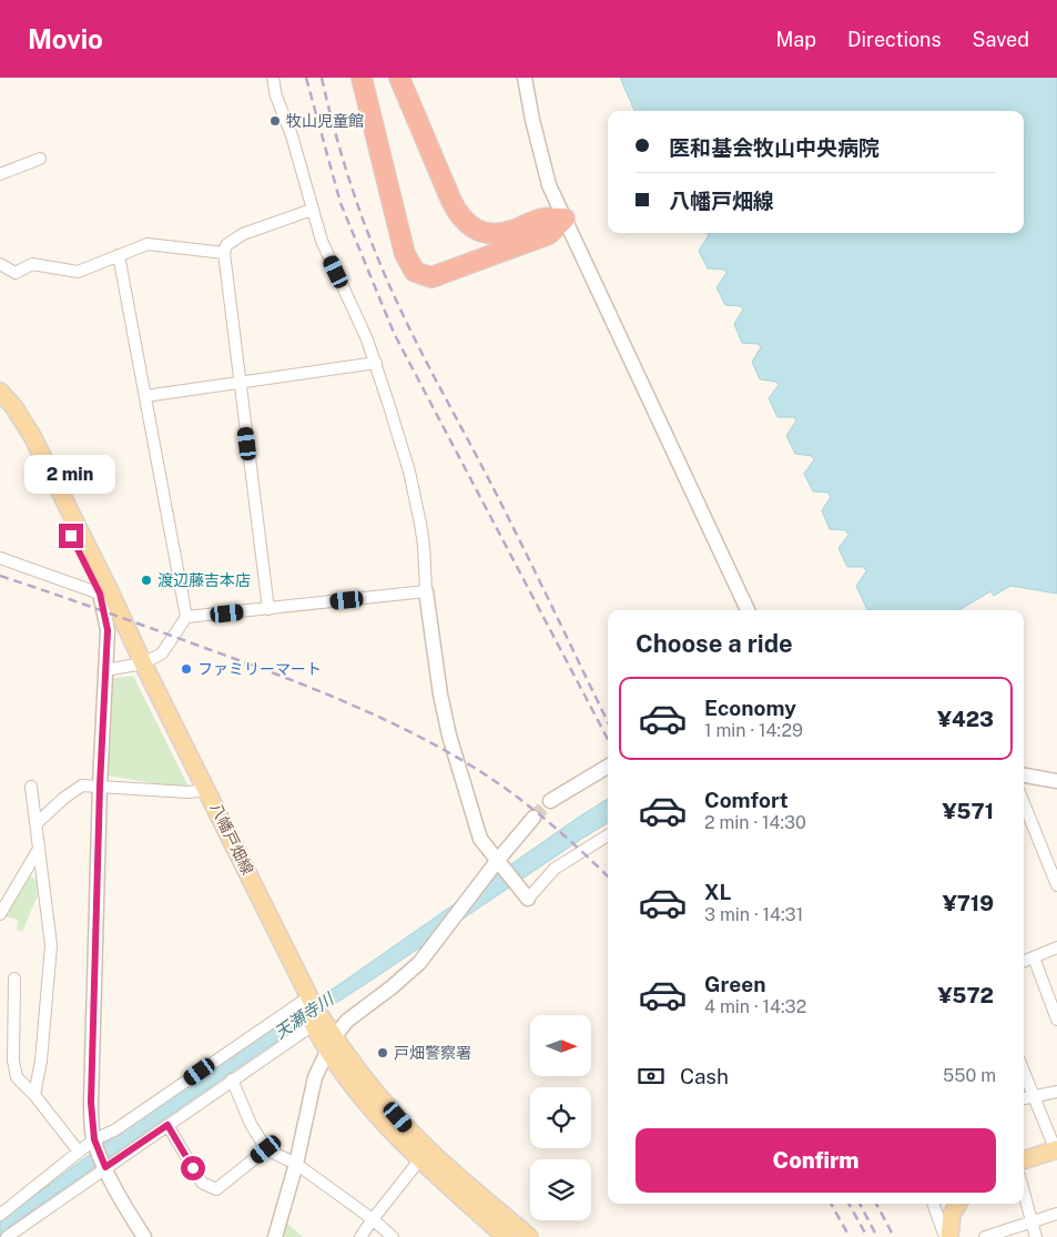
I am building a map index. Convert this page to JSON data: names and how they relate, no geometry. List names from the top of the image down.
{
  "streets": {
    "main road": ["八幡戸畑線"]
  },
  "water": ["天瀬寺川"],
  "places": [
    "牧山児童館",
    "渡辺藤吉本店",
    "ファミリーマート",
    "戸畑警察署"
  ],
  "north": "right",
  "page": {
    "header": "Movio",
    "nav": ["Map", "Directions", "Saved"],
    "banner": ["医和基会牧山中央病院", "八幡戸畑線"],
    "bubble": "2 min",
    "heading": "Choose a ride",
    "list": [
      {
        "name": "Economy",
        "note": "1 min · 14:29",
        "value": "¥423"
      },
      {
        "name": "Comfort",
        "note": "2 min · 14:30",
        "value": "¥571"
      },
      {
        "name": "XL",
        "note": "3 min · 14:31",
        "value": "¥719"
      },
      {
        "name": "Green",
        "note": "4 min · 14:32",
        "value": "¥572"
      }
    ],
    "pay": ["Cash", "550 m"],
    "buttons": "Confirm"
  }
}
